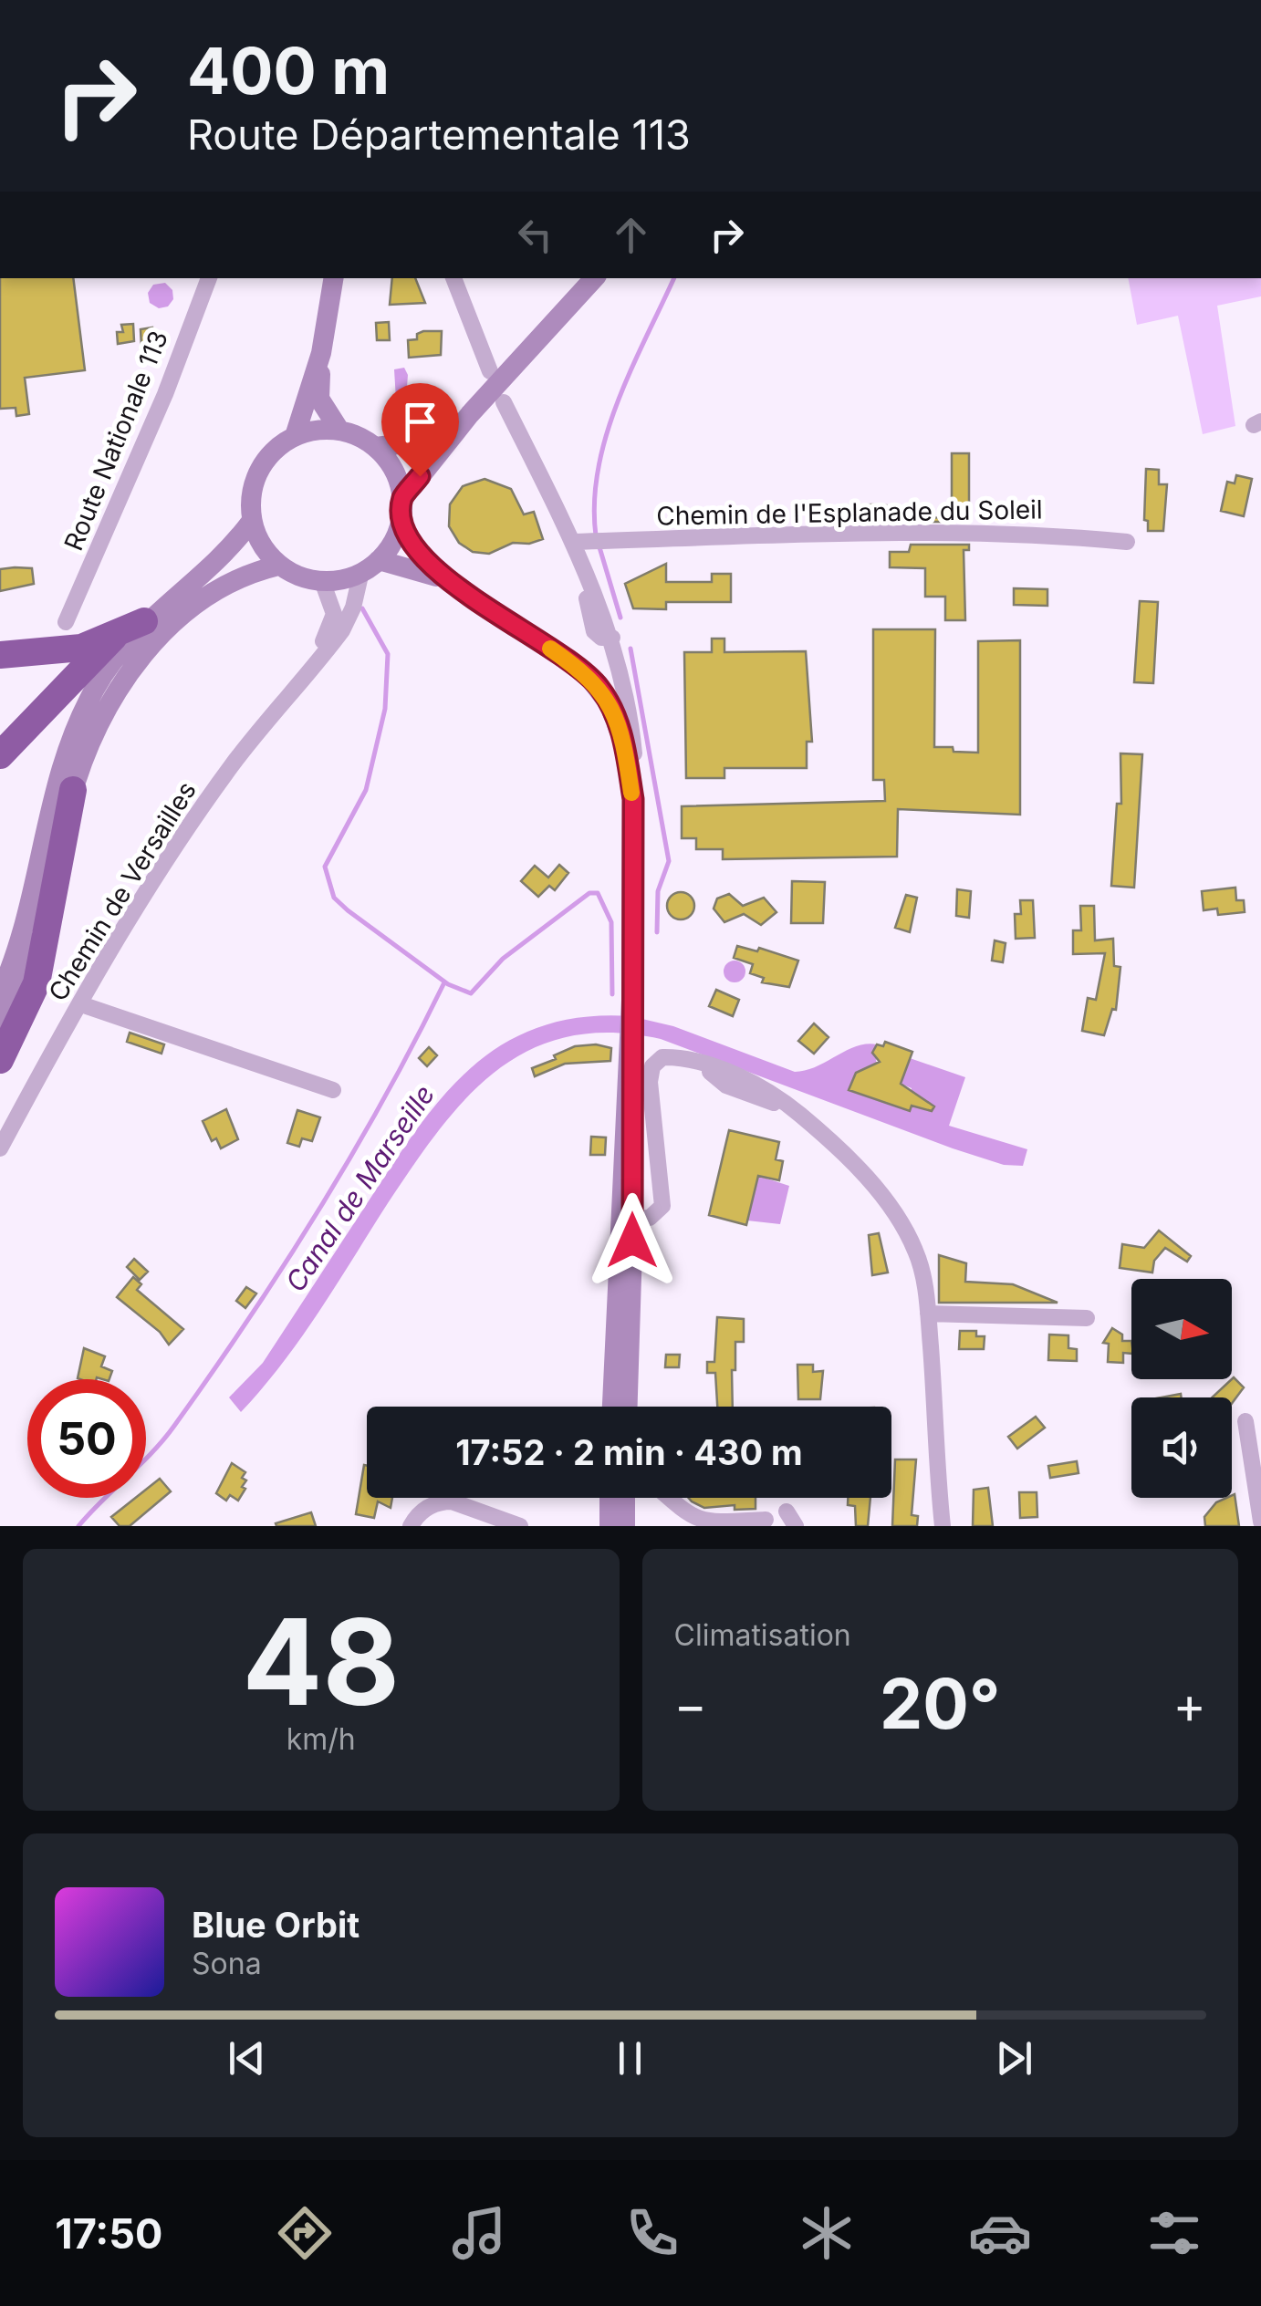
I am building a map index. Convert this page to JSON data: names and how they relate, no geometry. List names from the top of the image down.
{
  "streets": {
    "street": ["Route Nationale 113", "Chemin de l'Esplanade du Soleil", "Chemin de Versailles"]
  },
  "water": ["Canal de Marseille"],
  "north": "right",
  "page": {
    "turn": ["400 m", "Route Départementale 113"],
    "limit": "50",
    "trip": "17:52 · 2 min · 430 m",
    "tile": [
      ["48", "km/h"],
      "Climatisation"
    ],
    "heat": ["−", "20°", "+"],
    "song": ["Blue Orbit", "Sona"],
    "tabs": "17:50"
  }
}
